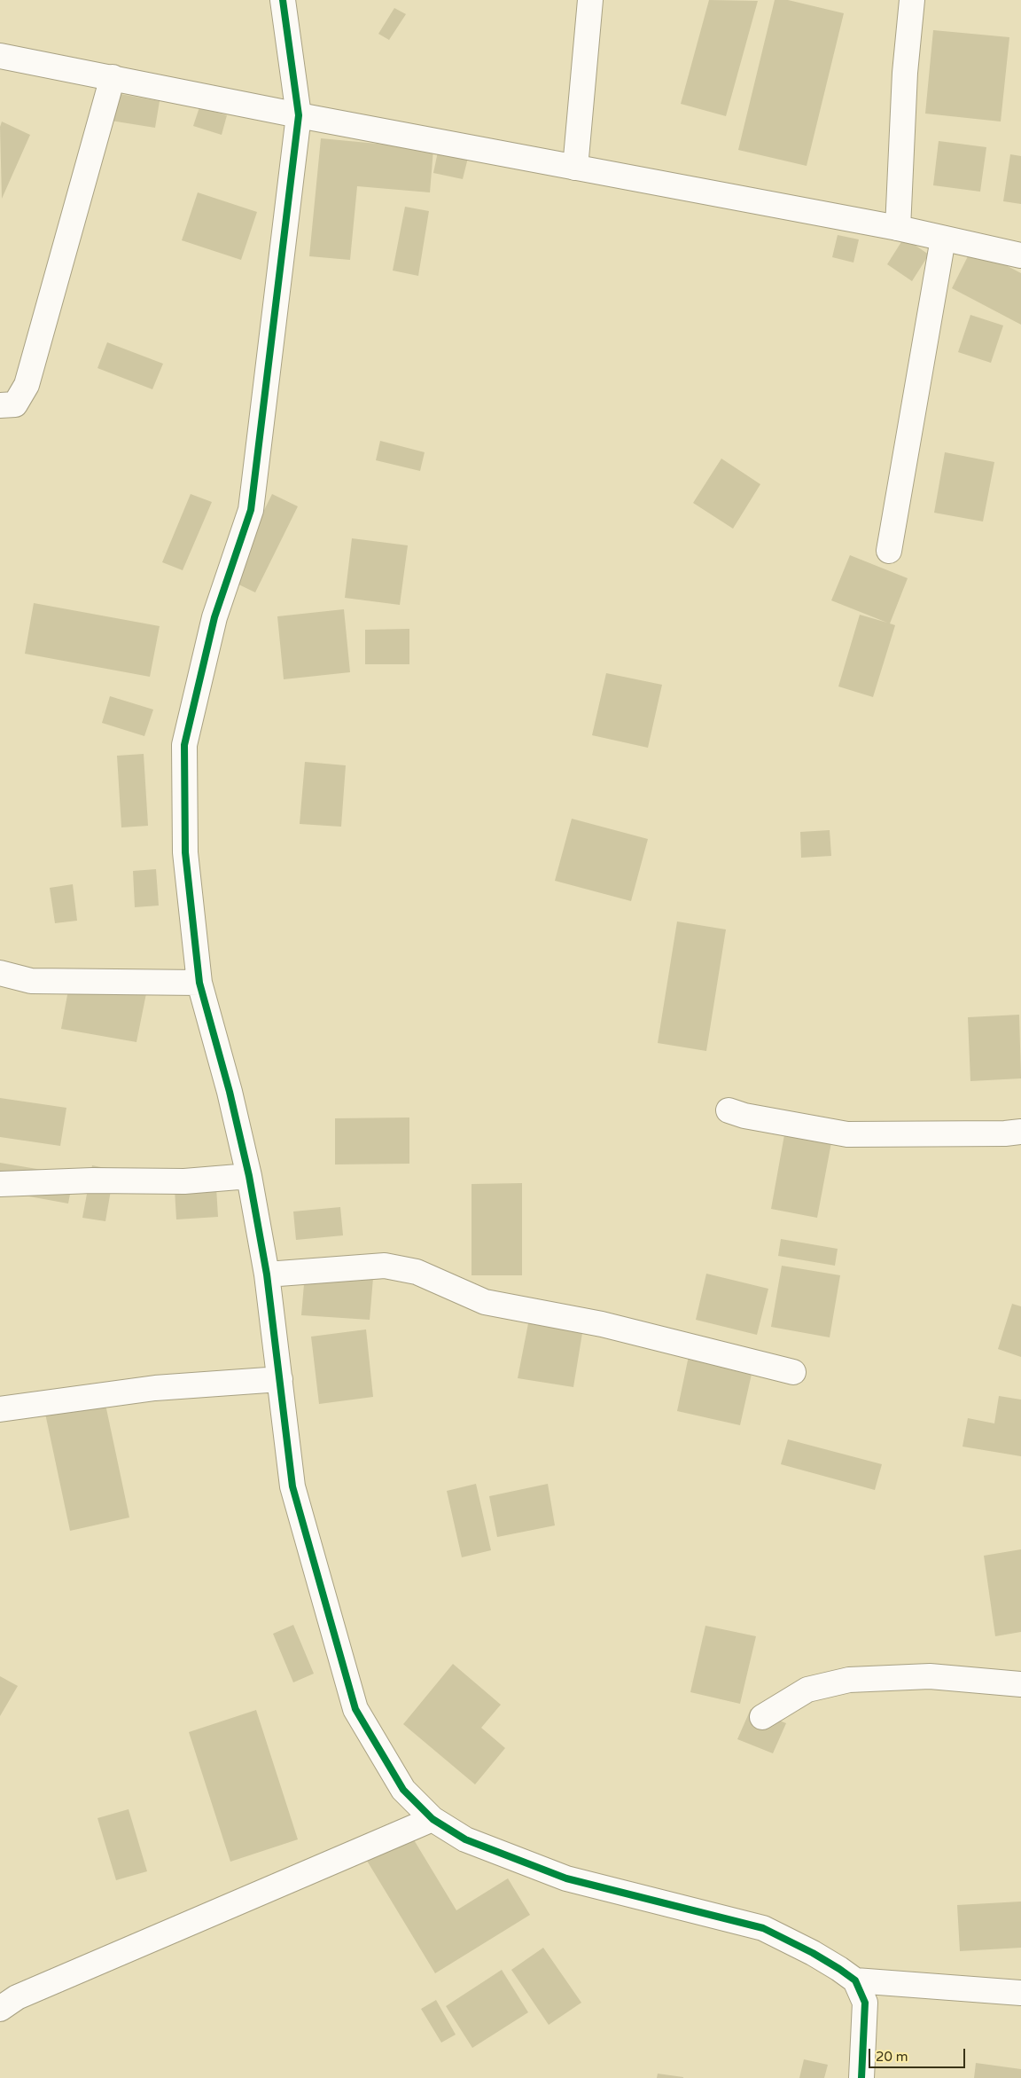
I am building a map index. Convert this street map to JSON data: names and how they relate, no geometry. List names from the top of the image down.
{
  "scale_bar": "20 m"
}
